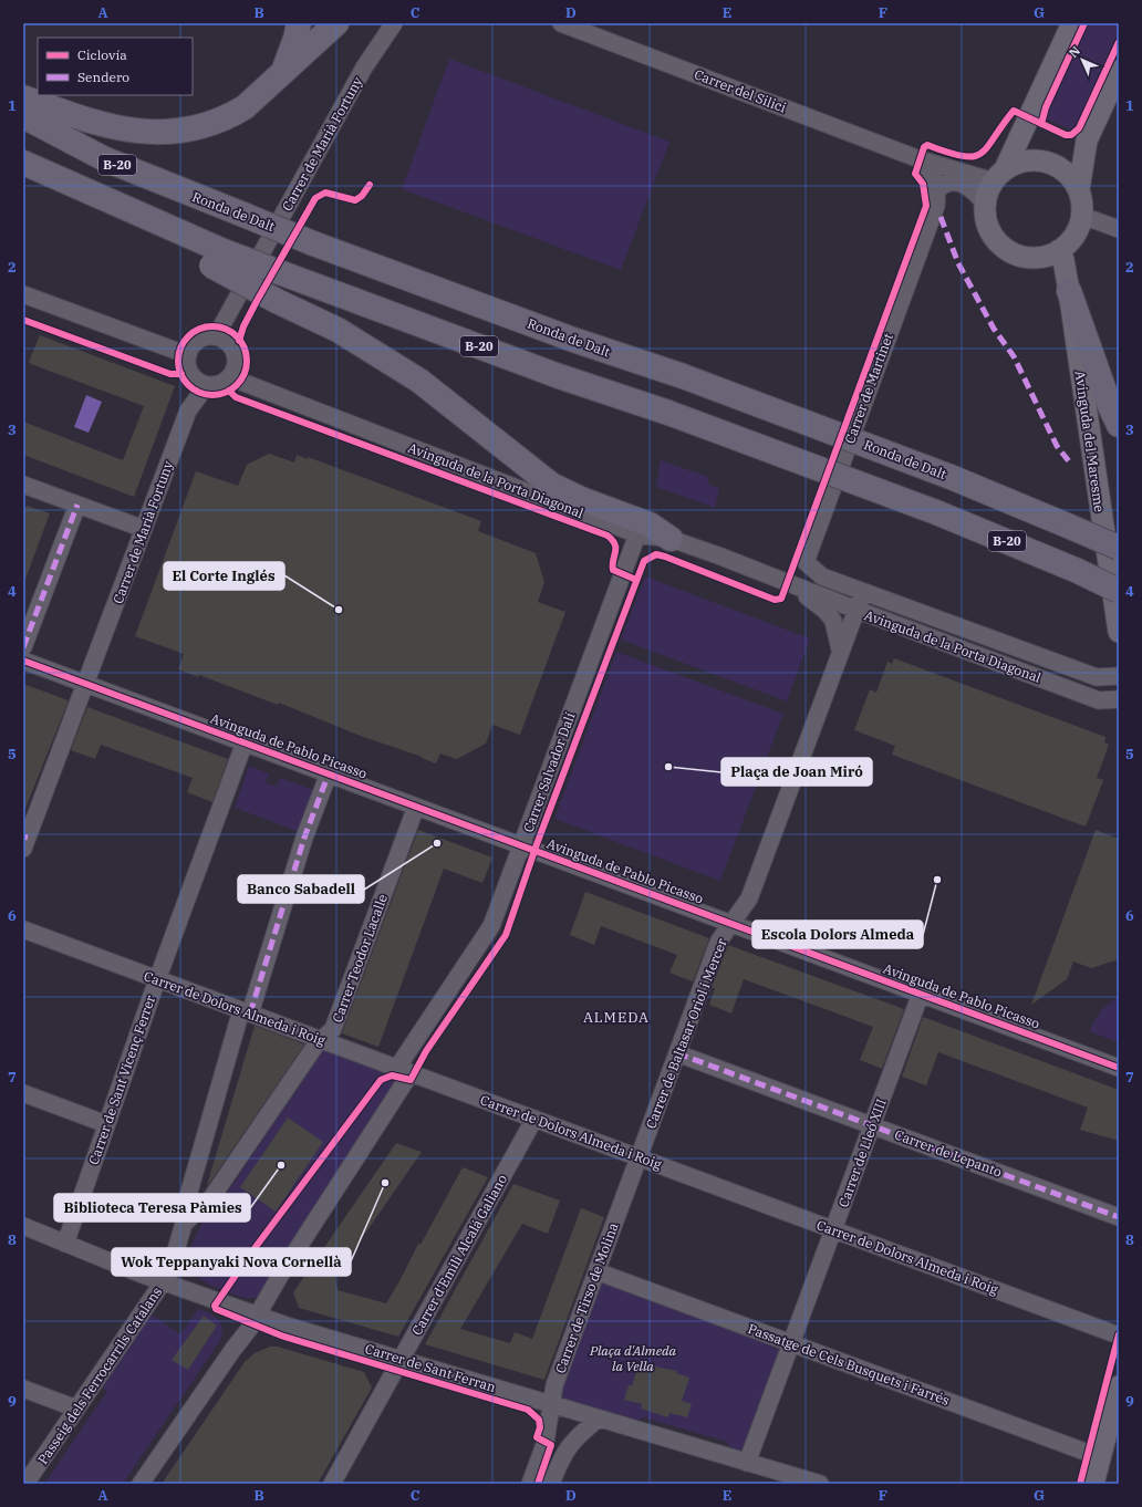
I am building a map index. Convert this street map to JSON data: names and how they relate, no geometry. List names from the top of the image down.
{
  "streets": {
    "highway": ["B-20", "Ronda de Dalt"],
    "main road": ["Avinguda del Maresme"],
    "street": [
      "Carrer del Silici",
      "Carrer de Marià Fortuny",
      "Carrer de Martinet",
      "Avinguda de la Porta Diagonal",
      "Avinguda de Pablo Picasso",
      "Carrer Salvador Dalí",
      "Carrer Teodor Lacalle",
      "Carrer de Dolors Almeda i Roig",
      "Carrer de Baltasar Oriol i Mercer",
      "Carrer de Sant Vicenç Ferrer",
      "Carrer de Lleó XIII",
      "Carrer de Lepanto",
      "Carrer d'Emili Alcalá Galiano",
      "Carrer de Tirso de Molina",
      "Passatge de Cels Busquets i Farrés",
      "Carrer de Sant Ferran",
      "Passeig dels Ferrocarrils Catalans"
    ]
  },
  "crossings": [
    ["Carrer del Silici", "Avinguda del Maresme"],
    ["Carrer de Marià Fortuny", "Avinguda de la Porta Diagonal"],
    ["Carrer de Marià Fortuny", "Avinguda de Pablo Picasso"],
    ["Carrer de Martinet", "Avinguda de la Porta Diagonal"],
    ["Avinguda de la Porta Diagonal", "Carrer Salvador Dalí"],
    ["Avinguda de la Porta Diagonal", "Carrer de Baltasar Oriol i Mercer"],
    ["Avinguda de Pablo Picasso", "Carrer Salvador Dalí"],
    ["Avinguda de Pablo Picasso", "Carrer Teodor Lacalle"],
    ["Avinguda de Pablo Picasso", "Carrer de Baltasar Oriol i Mercer"],
    ["Avinguda de Pablo Picasso", "Carrer de Sant Vicenç Ferrer"],
    ["Avinguda de Pablo Picasso", "Carrer de Lleó XIII"],
    ["Avinguda de Pablo Picasso", "Passeig dels Ferrocarrils Catalans"],
    ["Carrer Salvador Dalí", "Carrer de Dolors Almeda i Roig"],
    ["Carrer Teodor Lacalle", "Carrer de Dolors Almeda i Roig"],
    ["Carrer Teodor Lacalle", "Passeig dels Ferrocarrils Catalans"],
    ["Carrer de Dolors Almeda i Roig", "Carrer de Baltasar Oriol i Mercer"],
    ["Carrer de Dolors Almeda i Roig", "Carrer de Sant Vicenç Ferrer"],
    ["Carrer de Dolors Almeda i Roig", "Carrer de Lleó XIII"],
    ["Carrer de Dolors Almeda i Roig", "Carrer d'Emili Alcalá Galiano"],
    ["Carrer de Dolors Almeda i Roig", "Carrer de Tirso de Molina"],
    ["Carrer de Dolors Almeda i Roig", "Passeig dels Ferrocarrils Catalans"],
    ["Carrer de Baltasar Oriol i Mercer", "Carrer de Lepanto"],
    ["Carrer de Baltasar Oriol i Mercer", "Carrer de Tirso de Molina"],
    ["Carrer de Sant Vicenç Ferrer", "Carrer de Sant Ferran"],
    ["Carrer de Lleó XIII", "Carrer de Lepanto"],
    ["Carrer de Lleó XIII", "Passatge de Cels Busquets i Farrés"],
    ["Carrer de Lleó XIII", "Carrer de Sant Ferran"],
    ["Carrer d'Emili Alcalá Galiano", "Carrer de Sant Ferran"],
    ["Carrer de Tirso de Molina", "Passatge de Cels Busquets i Farrés"],
    ["Carrer de Tirso de Molina", "Carrer de Sant Ferran"],
    ["Carrer de Sant Ferran", "Passeig dels Ferrocarrils Catalans"]
  ],
  "districts": ["ALMEDA"],
  "parks": ["Plaça d'Almeda la Vella"],
  "places": [
    "El Corte Inglés",
    "Plaça de Joan Miró",
    "Banco Sabadell",
    "Escola Dolors Almeda",
    "Biblioteca Teresa Pàmies",
    "Wok Teppanyaki Nova Cornellà"
  ],
  "legend": ["Ciclovía", "Sendero"],
  "north": "top left",
  "grid": {
    "columns": [
      "A",
      "B",
      "C",
      "D",
      "E",
      "F",
      "G"
    ],
    "rows": [
      "1",
      "2",
      "3",
      "4",
      "5",
      "6",
      "7",
      "8",
      "9"
    ]
  }
}
